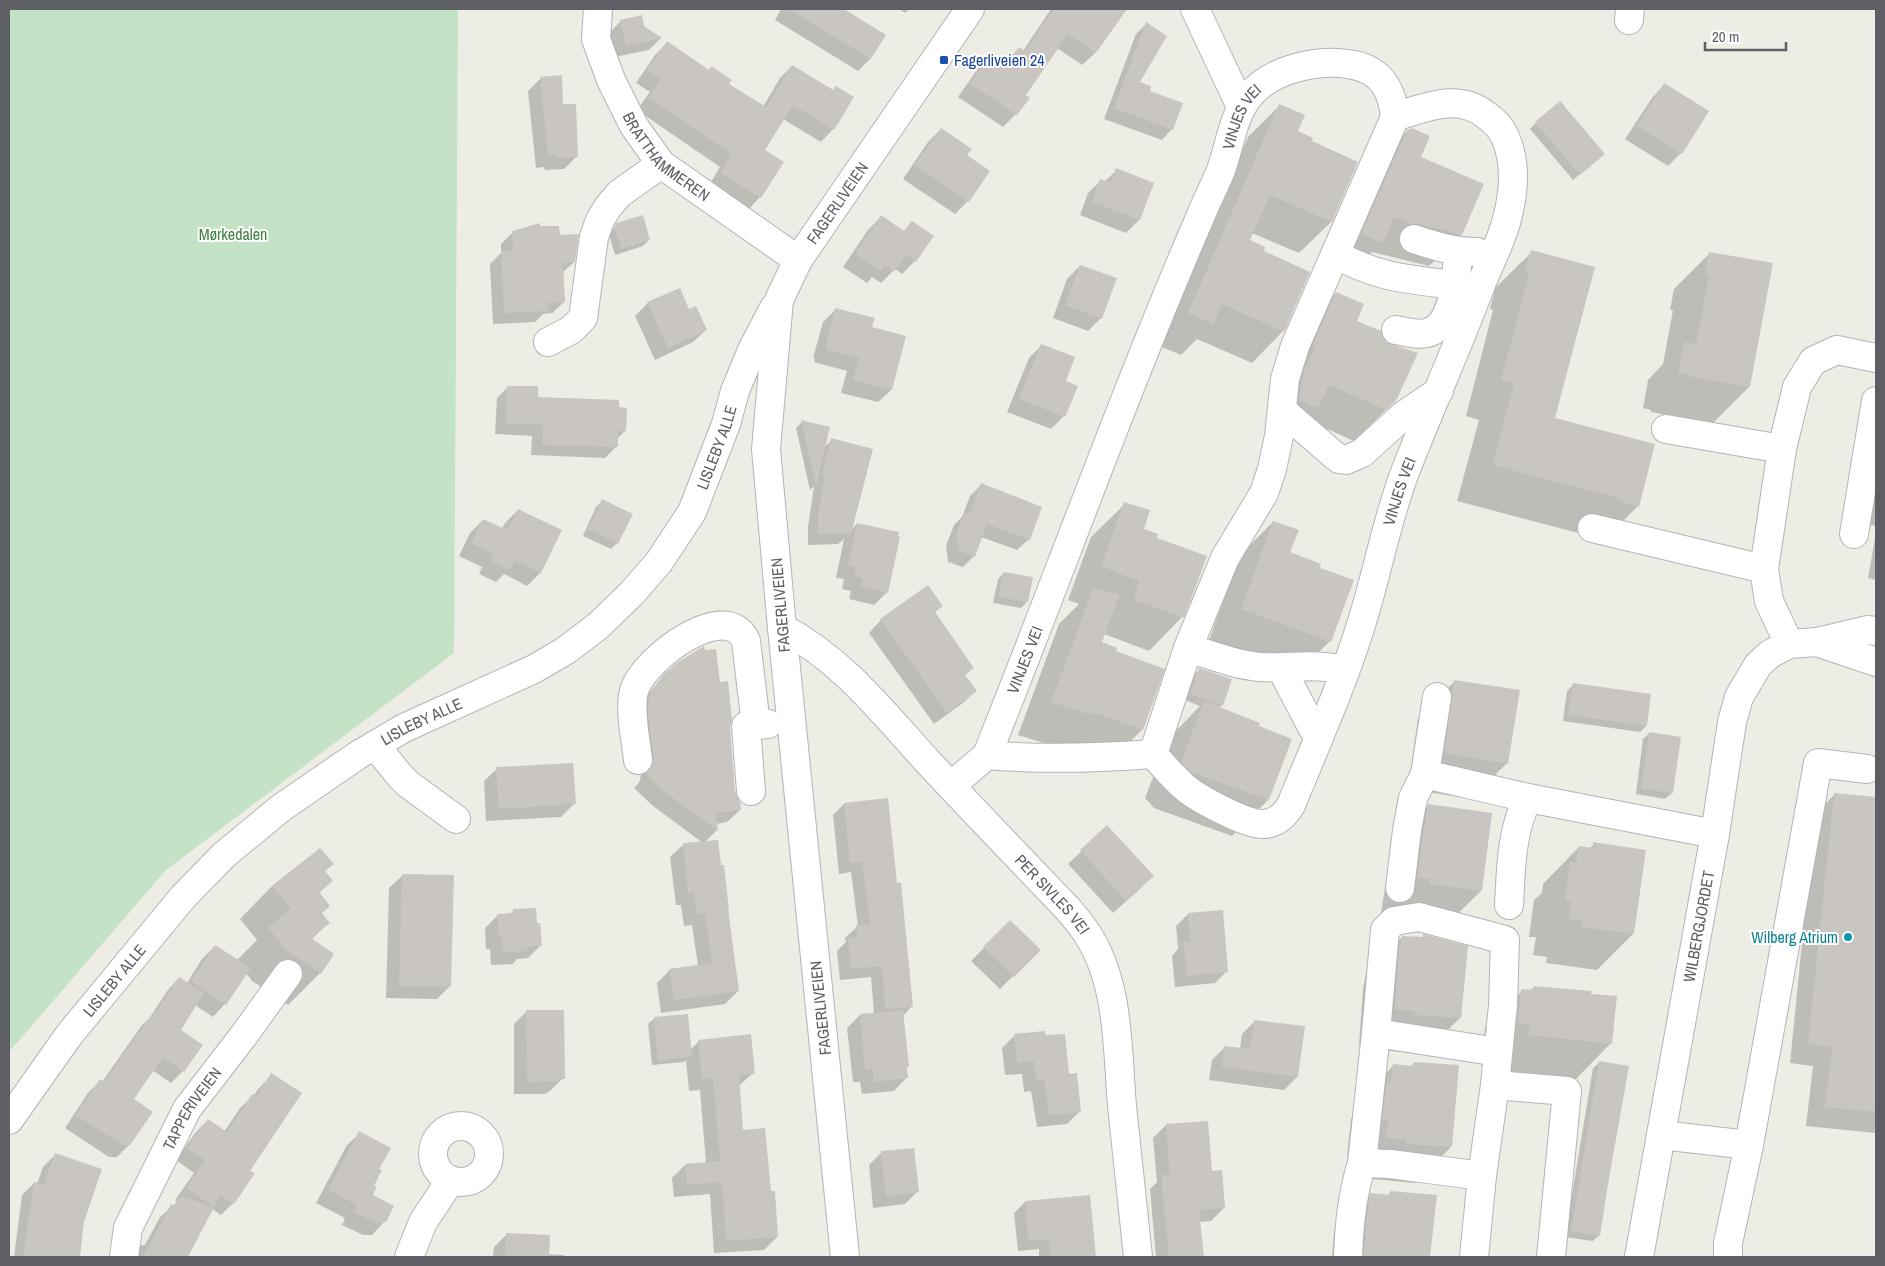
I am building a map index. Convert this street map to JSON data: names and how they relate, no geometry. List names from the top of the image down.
{
  "streets": {
    "street": [
      "VINJES VEI",
      "BRATTHAMMEREN",
      "FAGERLIVEIEN",
      "LISLEBY ALLE",
      "PER SIVLES VEI",
      "WILBERGJORDET",
      "TAPPERIVEIEN"
    ]
  },
  "crossings": [
    ["VINJES VEI", "PER SIVLES VEI"],
    ["BRATTHAMMEREN", "FAGERLIVEIEN"],
    ["FAGERLIVEIEN", "LISLEBY ALLE"],
    ["FAGERLIVEIEN", "PER SIVLES VEI"]
  ],
  "parks": ["Mørkedalen"],
  "places": {
    "transit": ["Fagerliveien 24"],
    "other": ["Wilberg Atrium"]
  },
  "scale_bar": "20 m"
}
